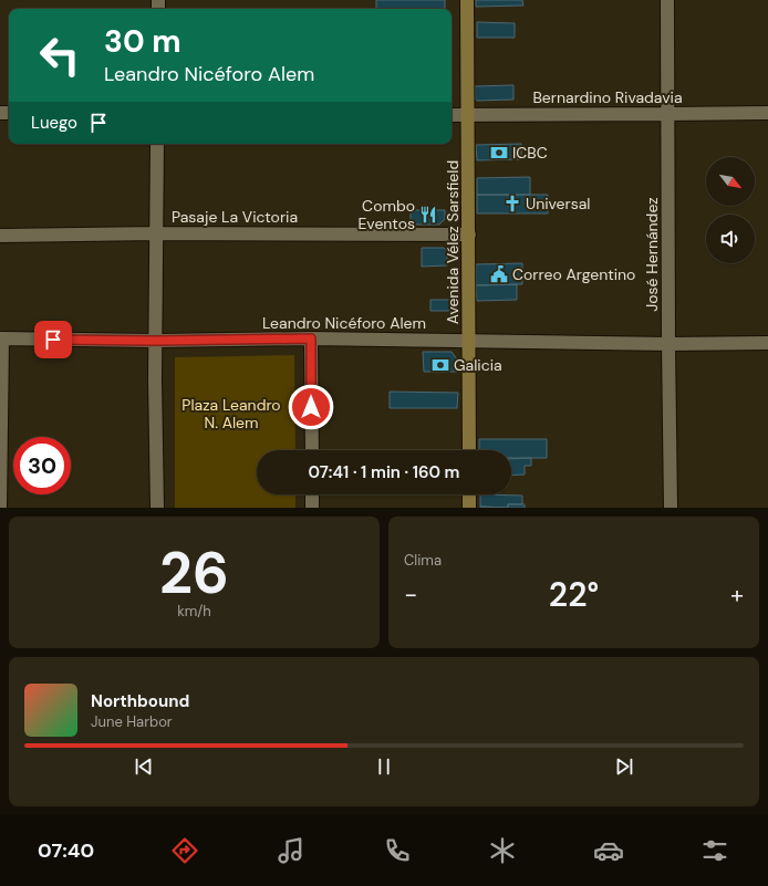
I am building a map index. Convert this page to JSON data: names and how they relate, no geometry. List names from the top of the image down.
{
  "streets": {
    "main road": ["Avenida Vélez Sarsfield"],
    "street": [
      "Bernardino Rivadavia",
      "Pasaje La Victoria",
      "José Hernández",
      "Leandro Nicéforo Alem"
    ]
  },
  "crossings": [
    ["Bernardino Rivadavia", "Avenida Vélez Sarsfield"],
    ["Bernardino Rivadavia", "José Hernández"],
    ["Pasaje La Victoria", "Avenida Vélez Sarsfield"],
    ["Avenida Vélez Sarsfield", "Leandro Nicéforo Alem"],
    ["José Hernández", "Leandro Nicéforo Alem"]
  ],
  "parks": ["Plaza Leandro N. Alem"],
  "places": {
    "bank": ["ICBC", "Galicia"],
    "church": ["Universal"],
    "restaurant": ["Combo Eventos"],
    "public building": ["Correo Argentino"]
  },
  "north": "bottom right",
  "page": {
    "turn": ["30 m", "Leandro Nicéforo Alem"],
    "then": "Luego",
    "limit": "30",
    "trip": "07:41 · 1 min · 160 m",
    "tile": [
      ["26", "km/h"],
      "Clima"
    ],
    "heat": ["−", "22°", "+"],
    "song": ["Northbound", "June Harbor"],
    "tabs": "07:40"
  }
}
